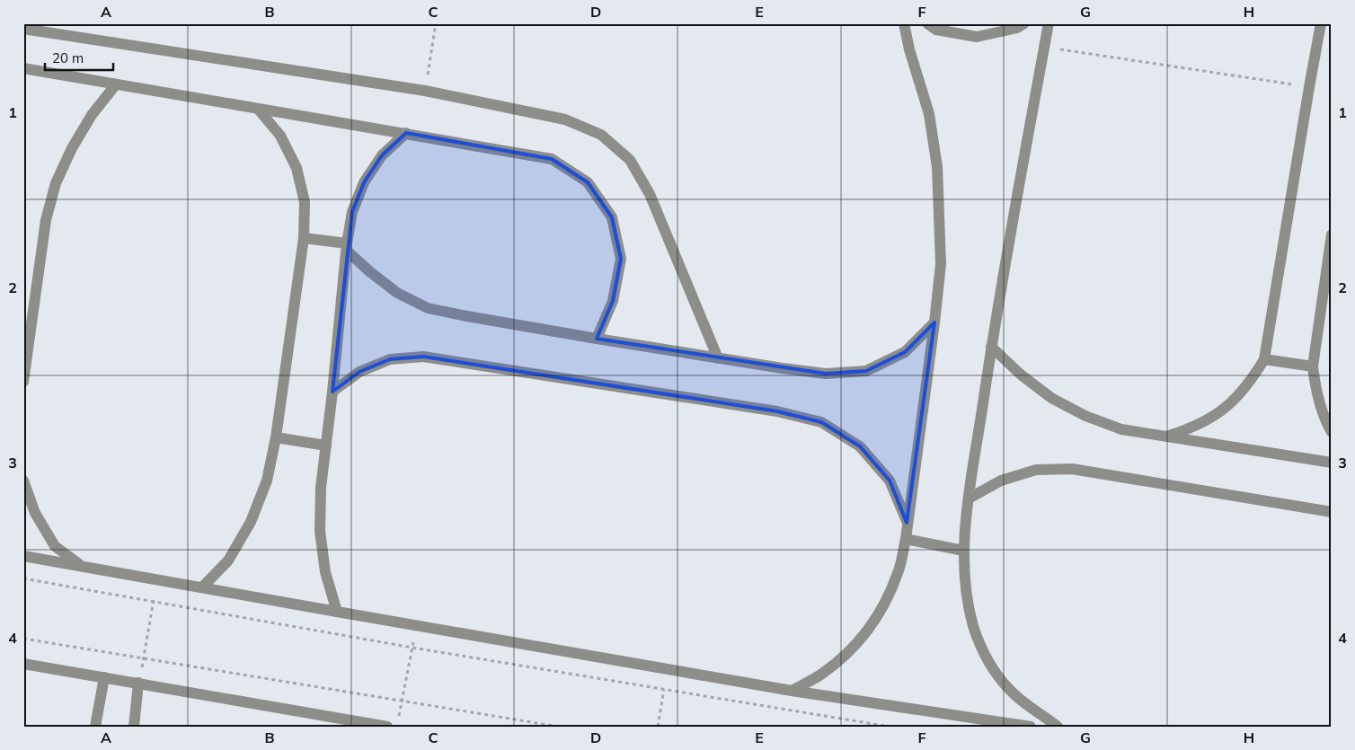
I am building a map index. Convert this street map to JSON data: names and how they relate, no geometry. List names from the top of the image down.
{
  "scale_bar": "20 m",
  "grid": {
    "columns": [
      "A",
      "B",
      "C",
      "D",
      "E",
      "F",
      "G",
      "H"
    ],
    "rows": [
      "1",
      "2",
      "3",
      "4"
    ]
  }
}
